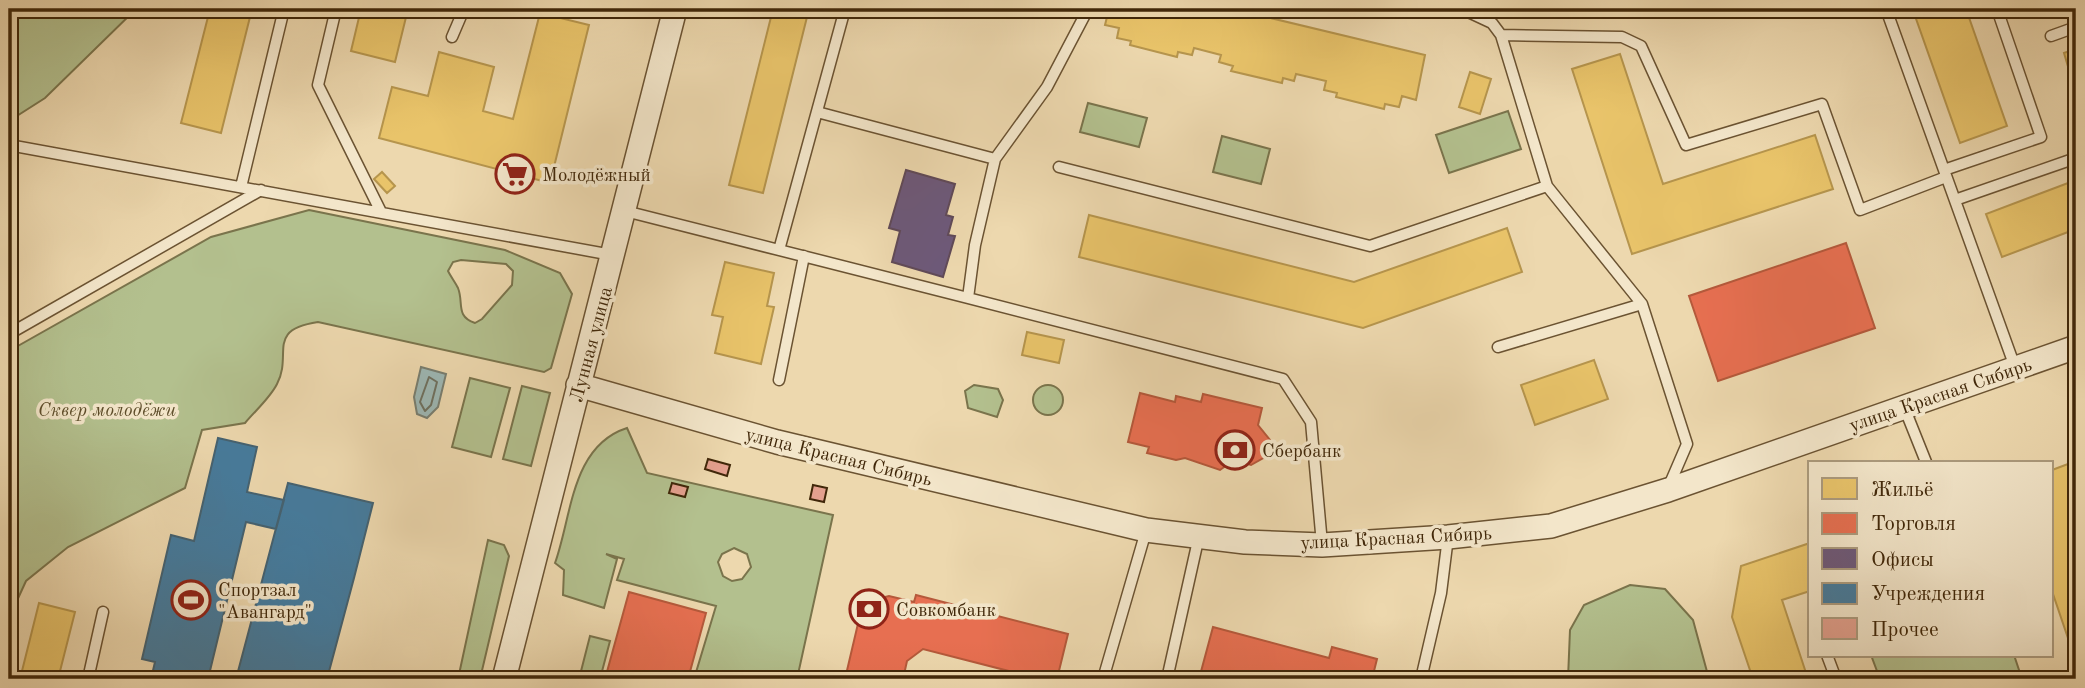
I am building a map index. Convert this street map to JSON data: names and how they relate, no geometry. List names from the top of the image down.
{
  "streets": {
    "street": ["Лунная улица", "улица Красная Сибирь"]
  },
  "crossings": [
    ["Лунная улица", "улица Красная Сибирь"]
  ],
  "parks": ["Сквер молодёжи"],
  "places": {
    "supermarket": ["Молодёжный"],
    "bank": ["Сбербанк", "Совкомбанк"],
    "sports": ["Спортзал \"Авангард\""]
  },
  "legend": [
    "Жильё",
    "Торговля",
    "Офисы",
    "Учреждения",
    "Прочее"
  ]
}
